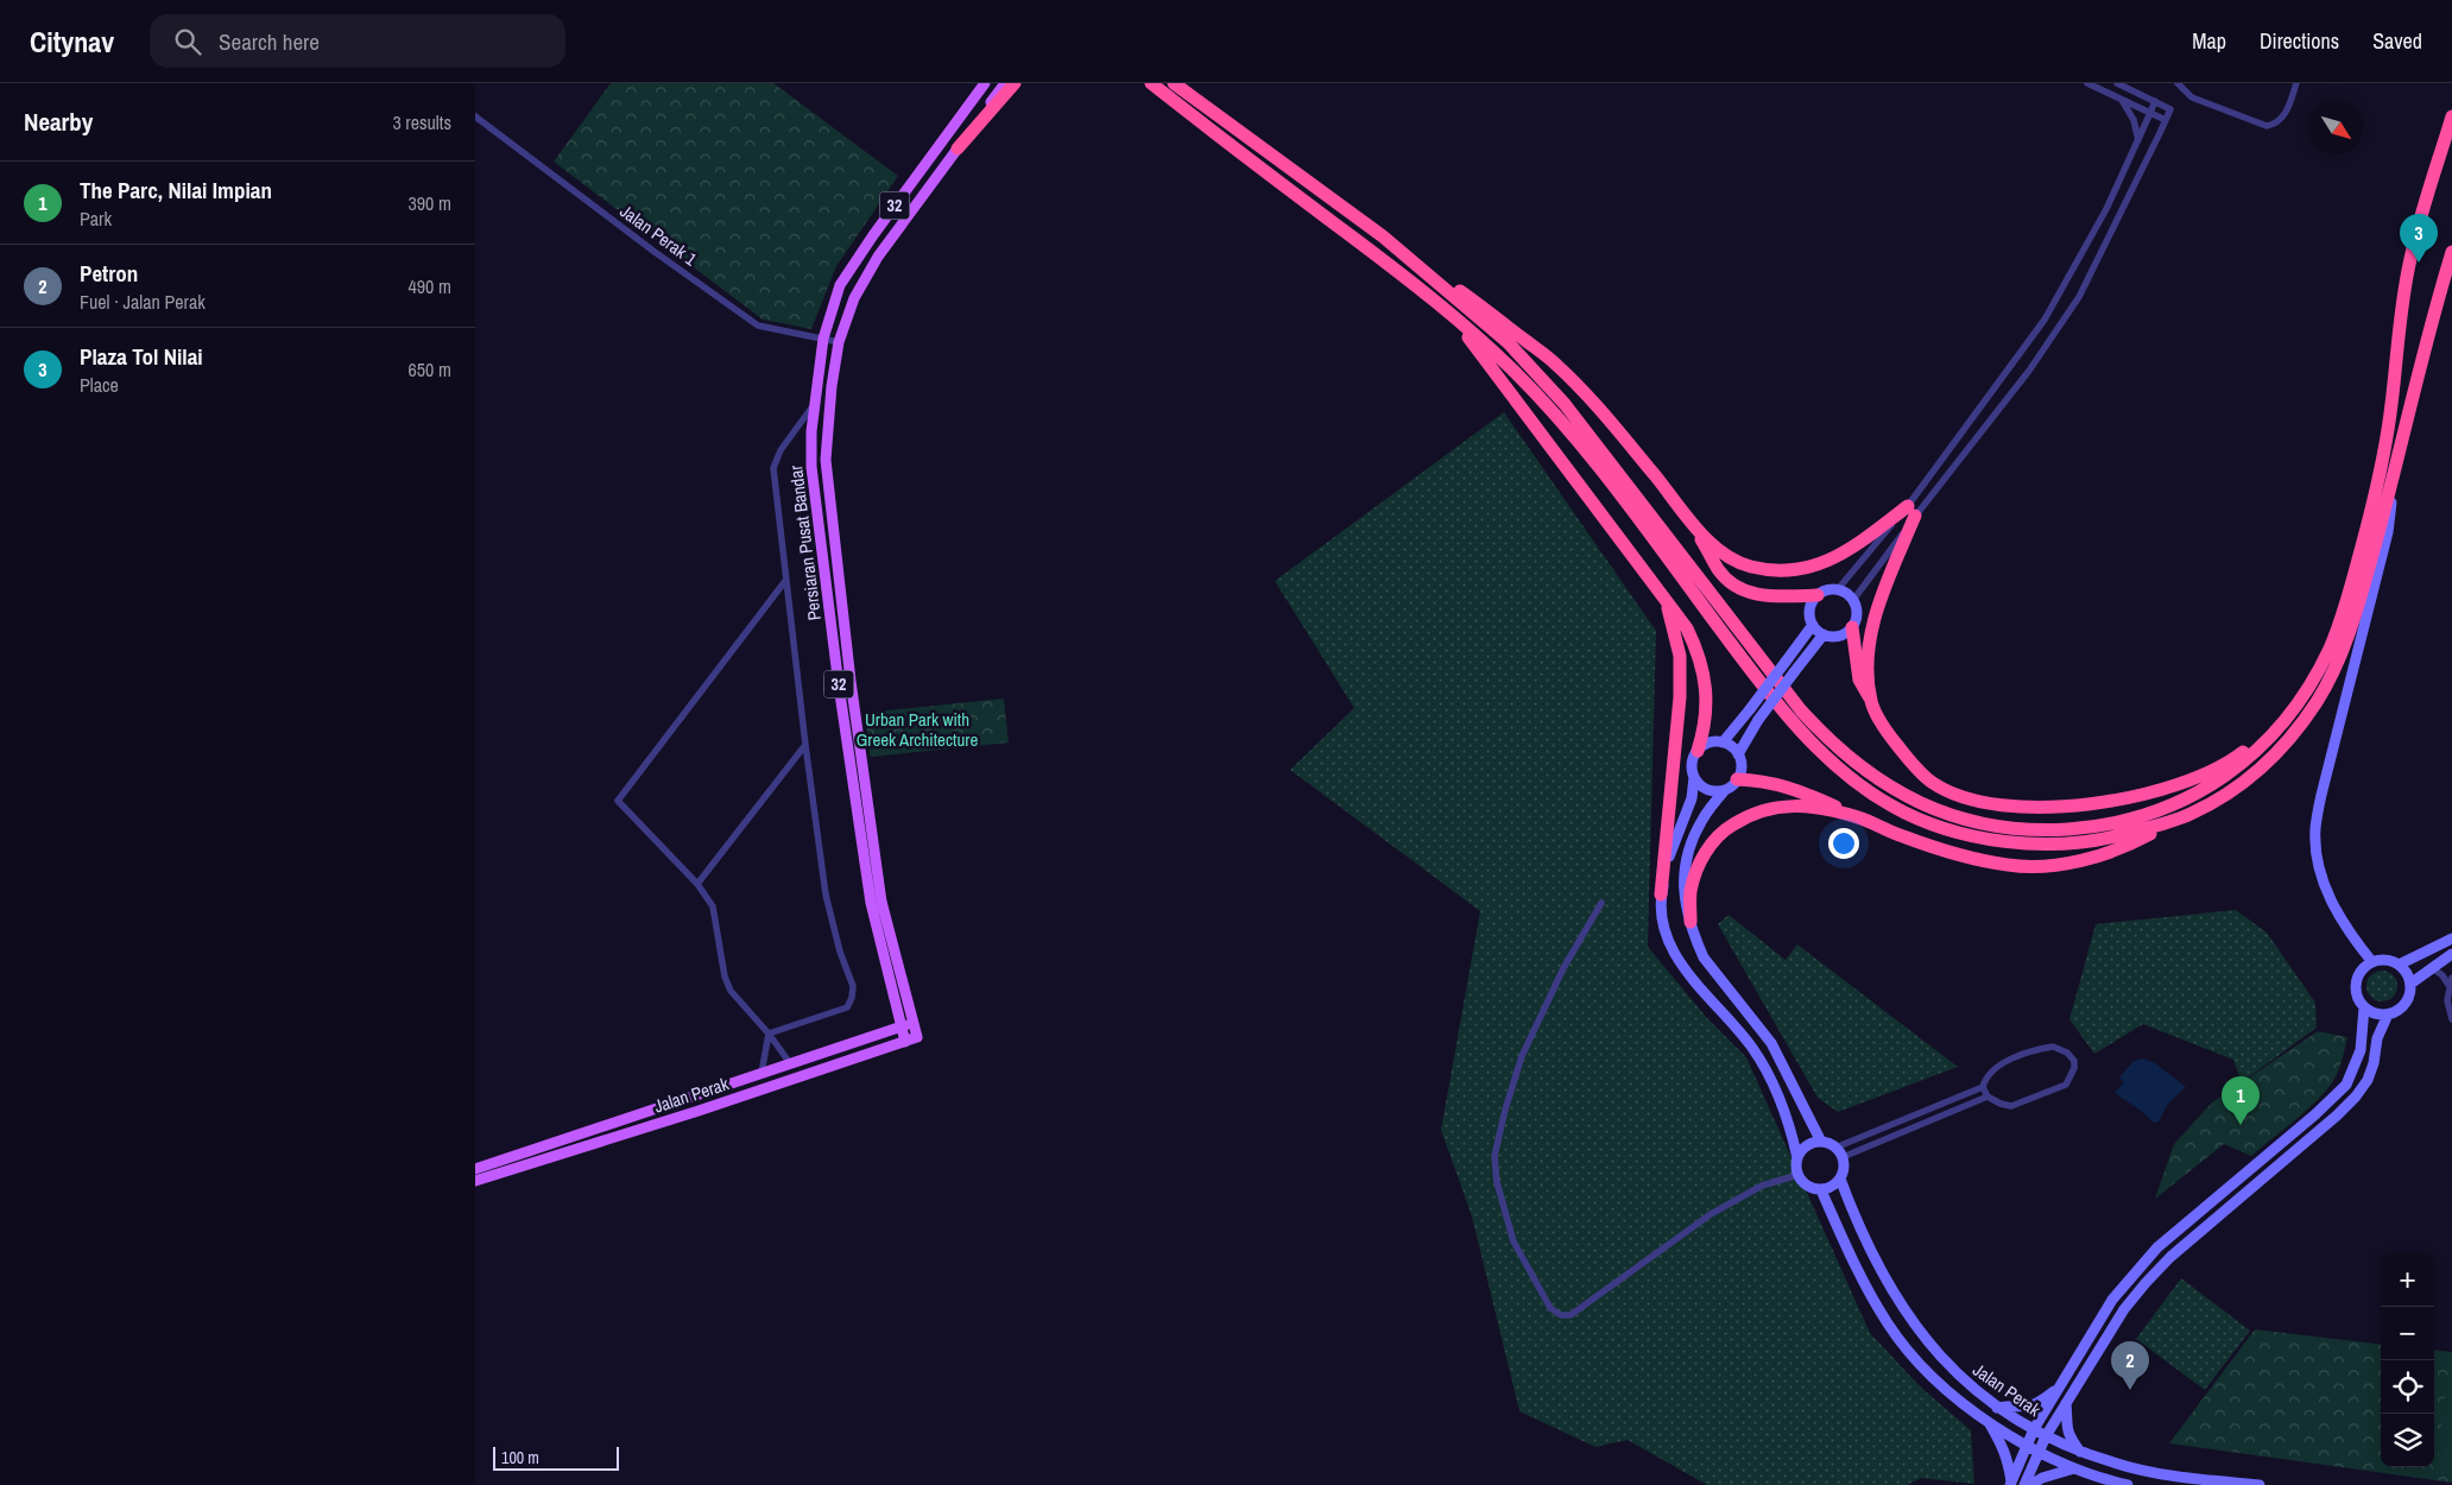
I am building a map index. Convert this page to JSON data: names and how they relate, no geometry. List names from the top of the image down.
{
  "streets": {
    "main road": ["32", "Persiaran Pusat Bandar", "Jalan Perak"],
    "street": ["Jalan Perak 1"]
  },
  "crossings": [
    ["Jalan Perak 1", "Persiaran Pusat Bandar"],
    ["Persiaran Pusat Bandar", "Jalan Perak"]
  ],
  "parks": ["Urban Park with Greek Architecture"],
  "scale_bar": "100 m",
  "north": "bottom right",
  "page": {
    "header": "Citynav",
    "search": "Search here",
    "nav": ["Map", "Directions", "Saved"],
    "heading": ["Nearby", "3 results"],
    "list": [
      {
        "mark": "1",
        "name": "The Parc, Nilai Impian",
        "note": "Park",
        "value": "390 m"
      },
      {
        "mark": "2",
        "name": "Petron",
        "note": "Fuel · Jalan Perak",
        "value": "490 m"
      },
      {
        "mark": "3",
        "name": "Plaza Tol Nilai",
        "note": "Place",
        "value": "650 m"
      }
    ],
    "pins": ["3", "1", "2"],
    "map_buttons": ["+", "−"],
    "scale": "100 m"
  }
}
